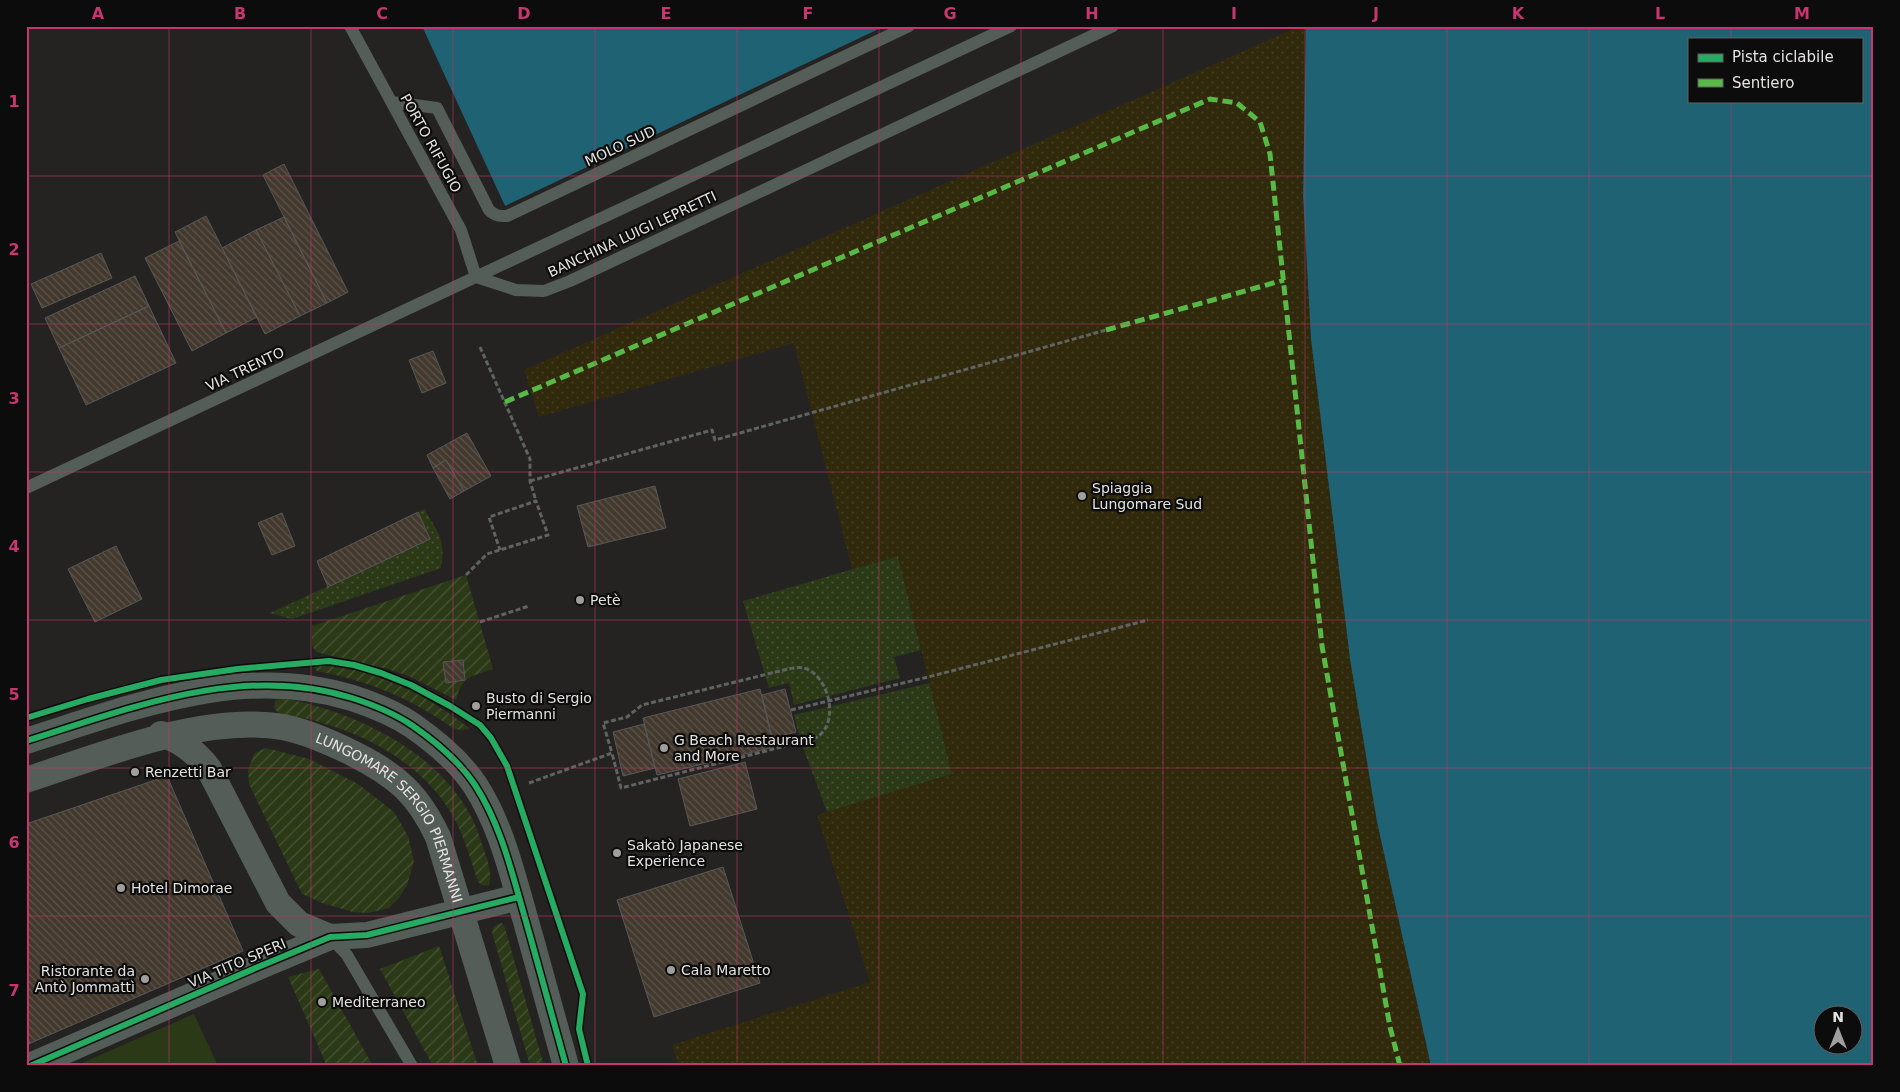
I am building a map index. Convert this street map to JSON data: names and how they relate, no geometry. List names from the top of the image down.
{
  "streets": {
    "street": ["LUNGOMARE SERGIO PIERMANNI", "VIA TITO SPERI"],
    "lane": [
      "PORTO RIFUGIO",
      "MOLO SUD",
      "BANCHINA LUIGI LEPRETTI",
      "VIA TRENTO"
    ]
  },
  "crossings": [
    ["PORTO RIFUGIO", "MOLO SUD"],
    ["PORTO RIFUGIO", "BANCHINA LUIGI LEPRETTI"],
    ["PORTO RIFUGIO", "VIA TRENTO"],
    ["BANCHINA LUIGI LEPRETTI", "VIA TRENTO"],
    ["LUNGOMARE SERGIO PIERMANNI", "VIA TITO SPERI"]
  ],
  "places": [
    "Spiaggia Lungomare Sud",
    "Petè",
    "Busto di Sergio Piermanni",
    "G Beach Restaurant and More",
    "Renzetti Bar",
    "Sakatò Japanese Experience",
    "Hotel Dimorae",
    "Cala Maretto",
    "Ristorante da Antò Jommattì",
    "Mediterraneo"
  ],
  "legend": ["Pista ciclabile", "Sentiero"],
  "north": "top",
  "grid": {
    "columns": [
      "A",
      "B",
      "C",
      "D",
      "E",
      "F",
      "G",
      "H",
      "I",
      "J",
      "K",
      "L",
      "M"
    ],
    "rows": [
      "1",
      "2",
      "3",
      "4",
      "5",
      "6",
      "7"
    ]
  }
}
